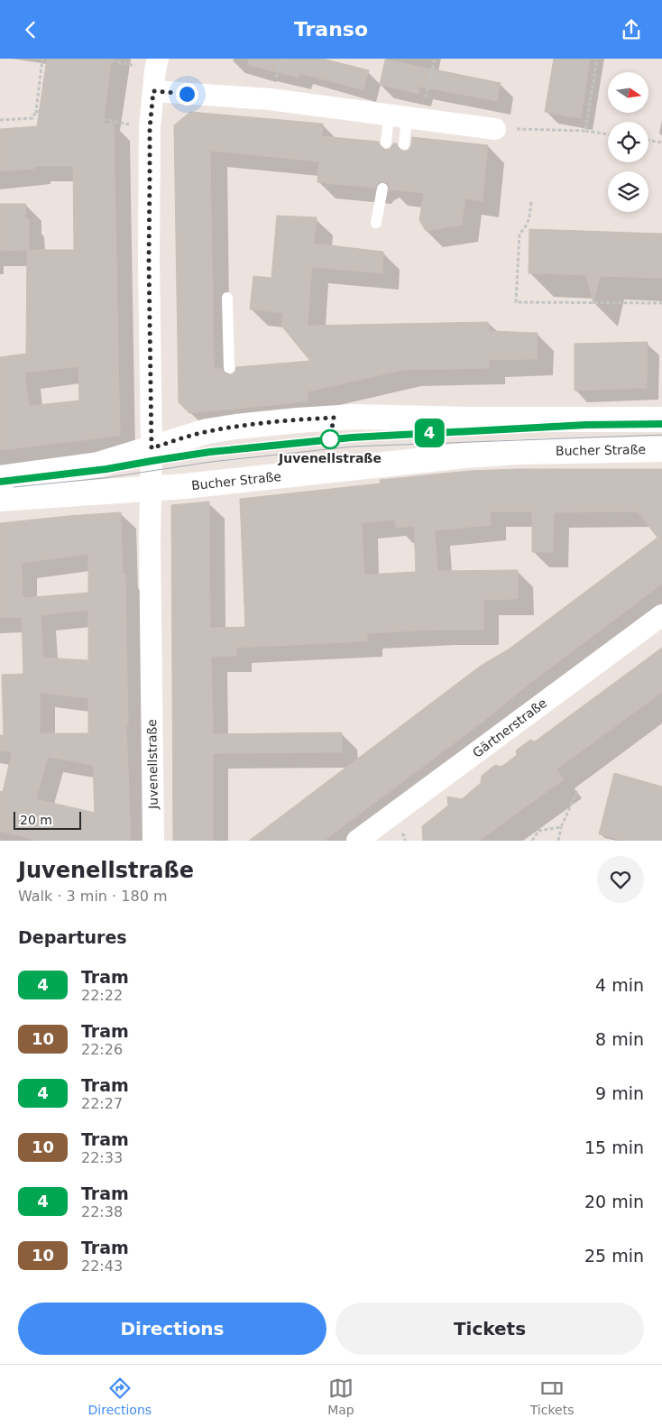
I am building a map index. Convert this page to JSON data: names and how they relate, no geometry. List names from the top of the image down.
{
  "streets": {
    "main road": ["Bucher Straße"],
    "street": ["Gärtnerstraße", "Juvenellstraße"]
  },
  "crossings": [
    ["Bucher Straße", "Juvenellstraße"]
  ],
  "places": ["Juvenellstraße"],
  "lines": ["tram line 4"],
  "scale_bar": "20 m",
  "north": "right",
  "page": {
    "header": "Transo",
    "on_map": "4",
    "scale": "20 m",
    "heading": [
      ["Juvenellstraße", "Walk · 3 min · 180 m"],
      "Departures"
    ],
    "list": [
      {
        "mark": "4",
        "name": "Tram",
        "note": "22:22",
        "value": "4 min"
      },
      {
        "mark": "10",
        "name": "Tram",
        "note": "22:26",
        "value": "8 min"
      },
      {
        "mark": "4",
        "name": "Tram",
        "note": "22:27",
        "value": "9 min"
      },
      {
        "mark": "10",
        "name": "Tram",
        "note": "22:33",
        "value": "15 min"
      },
      {
        "mark": "4",
        "name": "Tram",
        "note": "22:38",
        "value": "20 min"
      },
      {
        "mark": "10",
        "name": "Tram",
        "note": "22:43",
        "value": "25 min"
      }
    ],
    "buttons": ["Directions", "Tickets"],
    "tabs": ["Directions", "Map", "Tickets"]
  }
}
